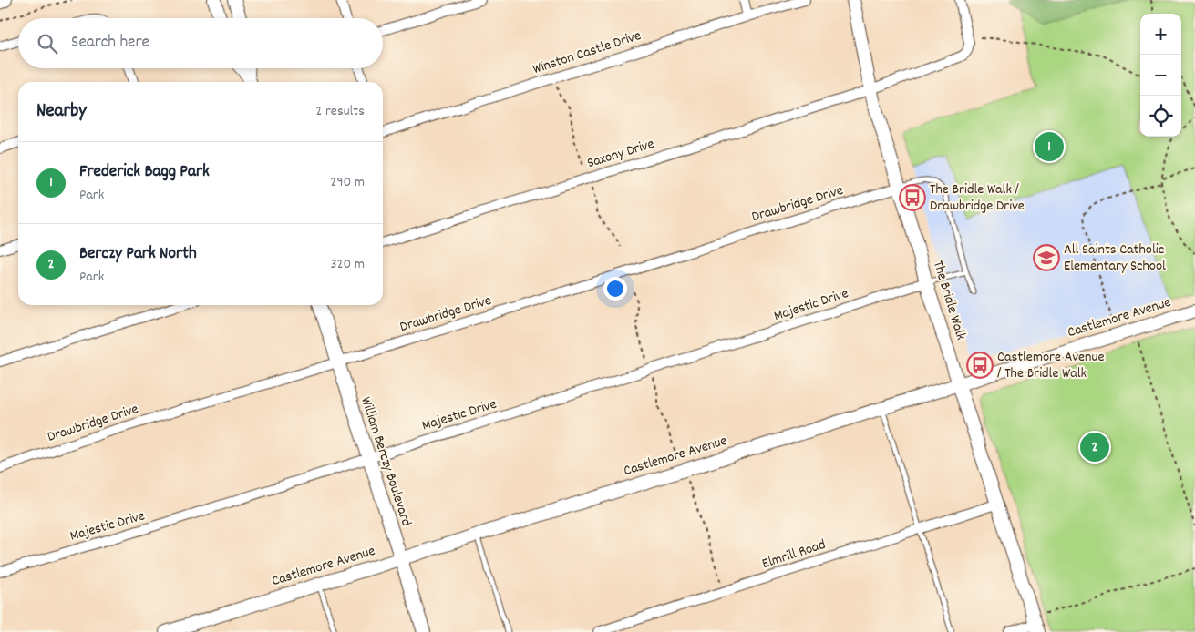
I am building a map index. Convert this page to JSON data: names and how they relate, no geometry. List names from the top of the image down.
{
  "streets": {
    "street": [
      "Winston Castle Drive",
      "Saxony Drive",
      "Drawbridge Drive",
      "The Bridle Walk",
      "Majestic Drive",
      "Castlemore Avenue",
      "William Berczy Boulevard",
      "Elmrill Road"
    ]
  },
  "crossings": [
    ["Saxony Drive", "The Bridle Walk"],
    ["Drawbridge Drive", "The Bridle Walk"],
    ["Drawbridge Drive", "William Berczy Boulevard"],
    ["The Bridle Walk", "Majestic Drive"],
    ["The Bridle Walk", "Castlemore Avenue"],
    ["The Bridle Walk", "Elmrill Road"],
    ["Majestic Drive", "William Berczy Boulevard"],
    ["Castlemore Avenue", "William Berczy Boulevard"]
  ],
  "places": {
    "bus stop": ["The Bridle Walk / Drawbridge Drive", "Castlemore Avenue / The Bridle Walk"],
    "school or university": ["All Saints Catholic Elementary School"]
  },
  "page": {
    "map_buttons": ["+", "−"],
    "search": "Search here",
    "heading": ["Nearby", "2 results"],
    "pins": ["1", "2"],
    "list": [
      {
        "mark": "1",
        "name": "Frederick Bagg Park",
        "note": "Park",
        "value": "290 m"
      },
      {
        "mark": "2",
        "name": "Berczy Park North",
        "note": "Park",
        "value": "320 m"
      }
    ]
  }
}
